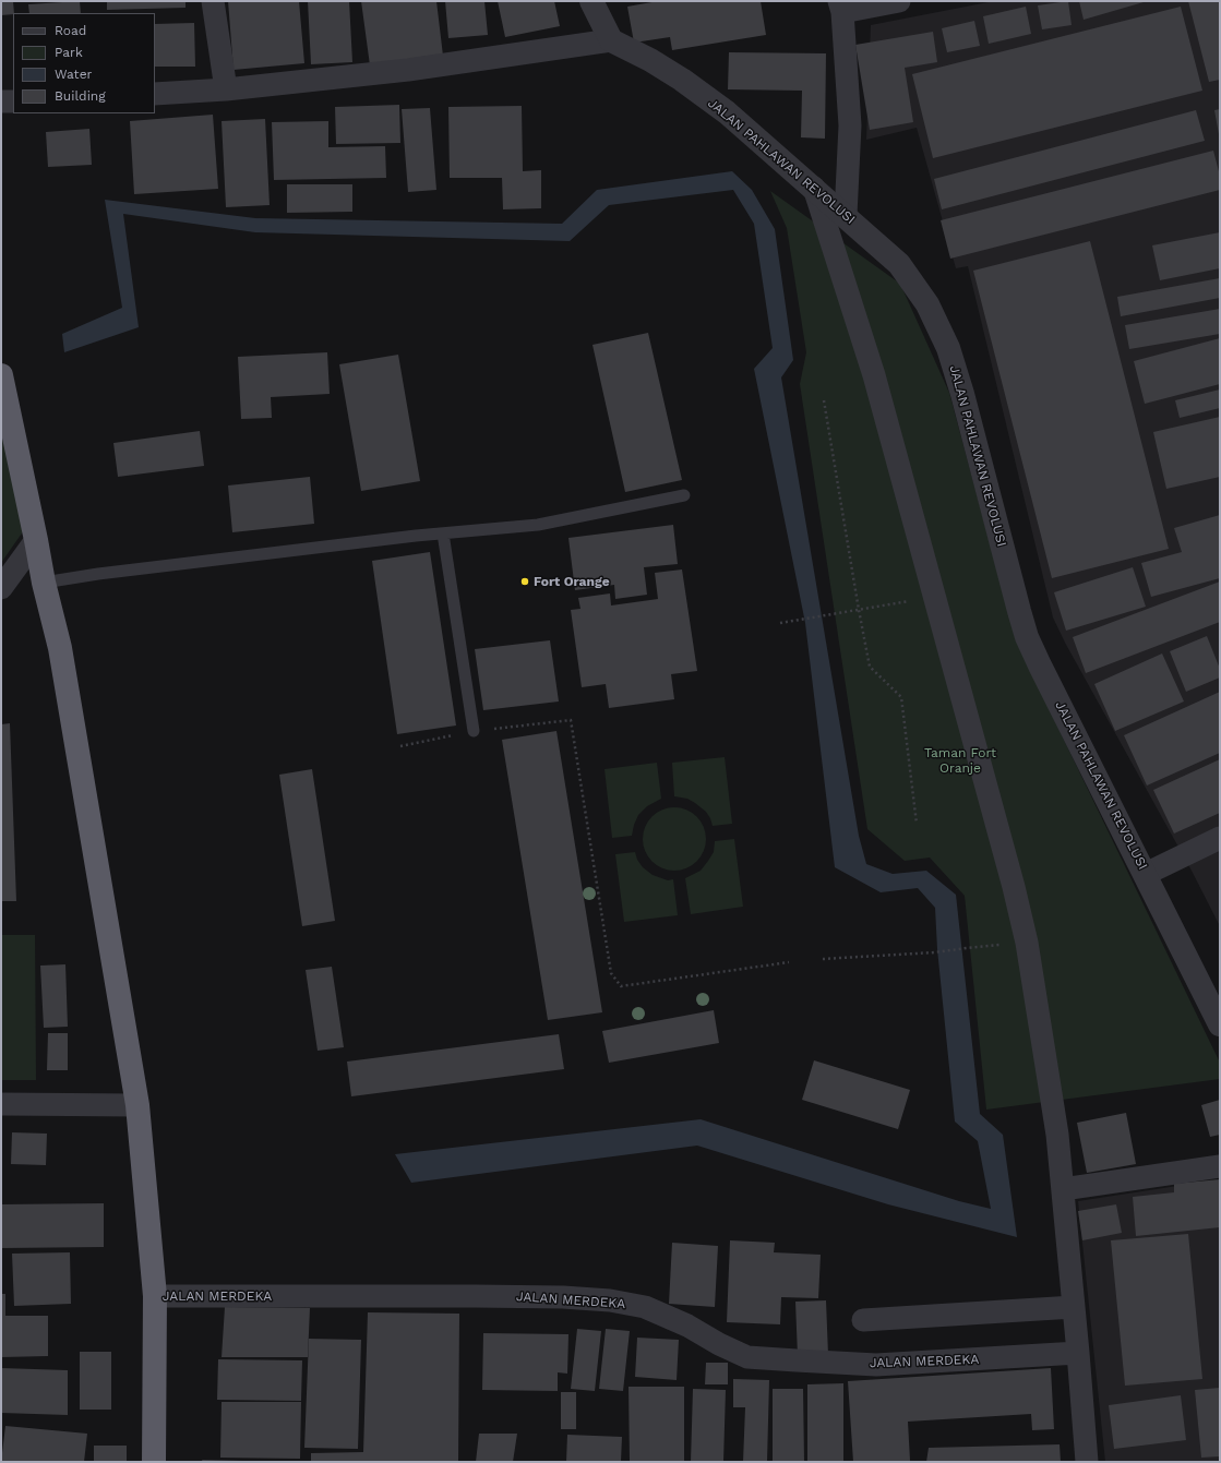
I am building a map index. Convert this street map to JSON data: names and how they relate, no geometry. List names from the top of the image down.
{
  "streets": {
    "street": ["JALAN PAHLAWAN REVOLUSI", "JALAN MERDEKA"]
  },
  "parks": ["Taman Fort Oranje"],
  "places": ["Fort Orange"],
  "legend": [
    "Road",
    "Park",
    "Water",
    "Building"
  ]
}
